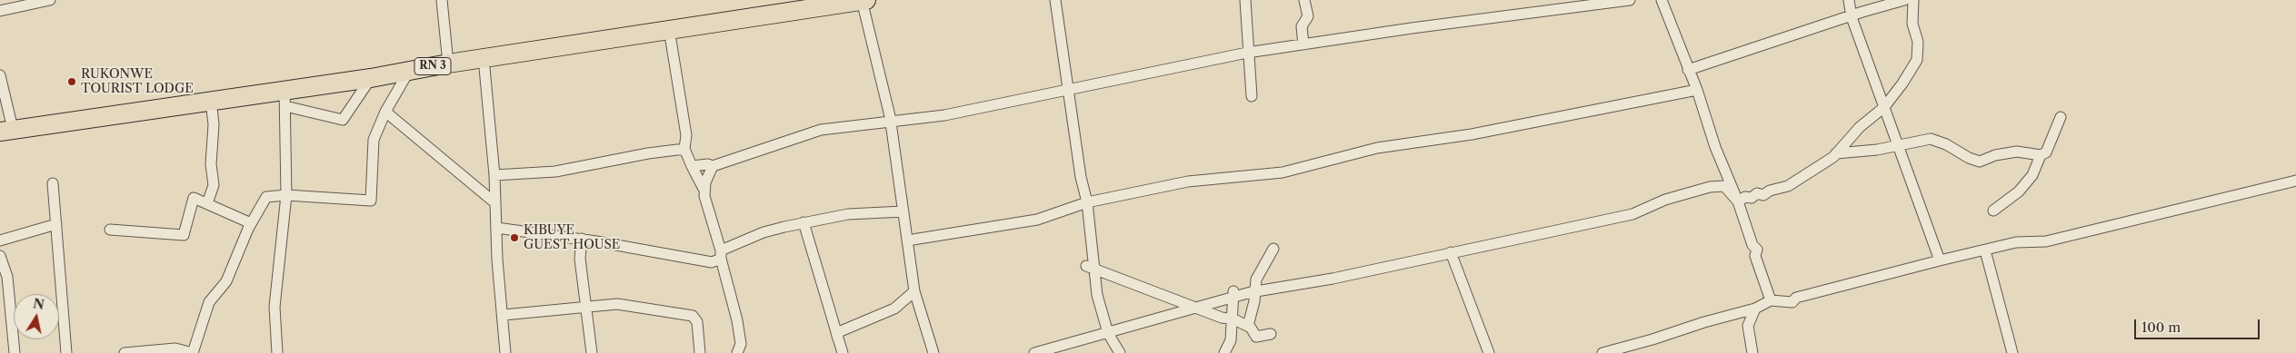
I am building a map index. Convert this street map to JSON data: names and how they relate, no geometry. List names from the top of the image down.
{
  "streets": {
    "highway": ["RN 3"]
  },
  "places": ["RUKONWE TOURIST LODGE", "KIBUYE GUEST HOUSE"],
  "scale_bar": "100 m",
  "north": "top"
}
